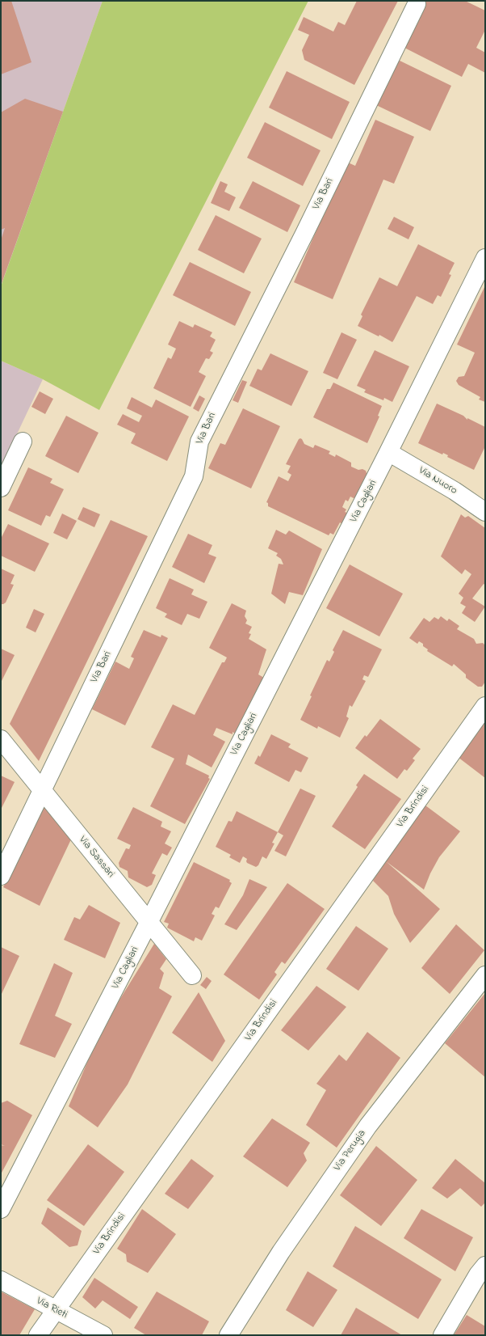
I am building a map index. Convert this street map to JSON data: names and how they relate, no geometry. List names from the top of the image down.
{
  "streets": {
    "street": [
      "Via Bari",
      "Via Nuoro",
      "Via Cagliari",
      "Via Brindisi",
      "Via Sassari",
      "Via Perugia",
      "Via Rieti"
    ]
  },
  "crossings": [
    ["Via Bari", "Via Sassari"],
    ["Via Nuoro", "Via Cagliari"],
    ["Via Cagliari", "Via Sassari"],
    ["Via Brindisi", "Via Rieti"]
  ]
}
